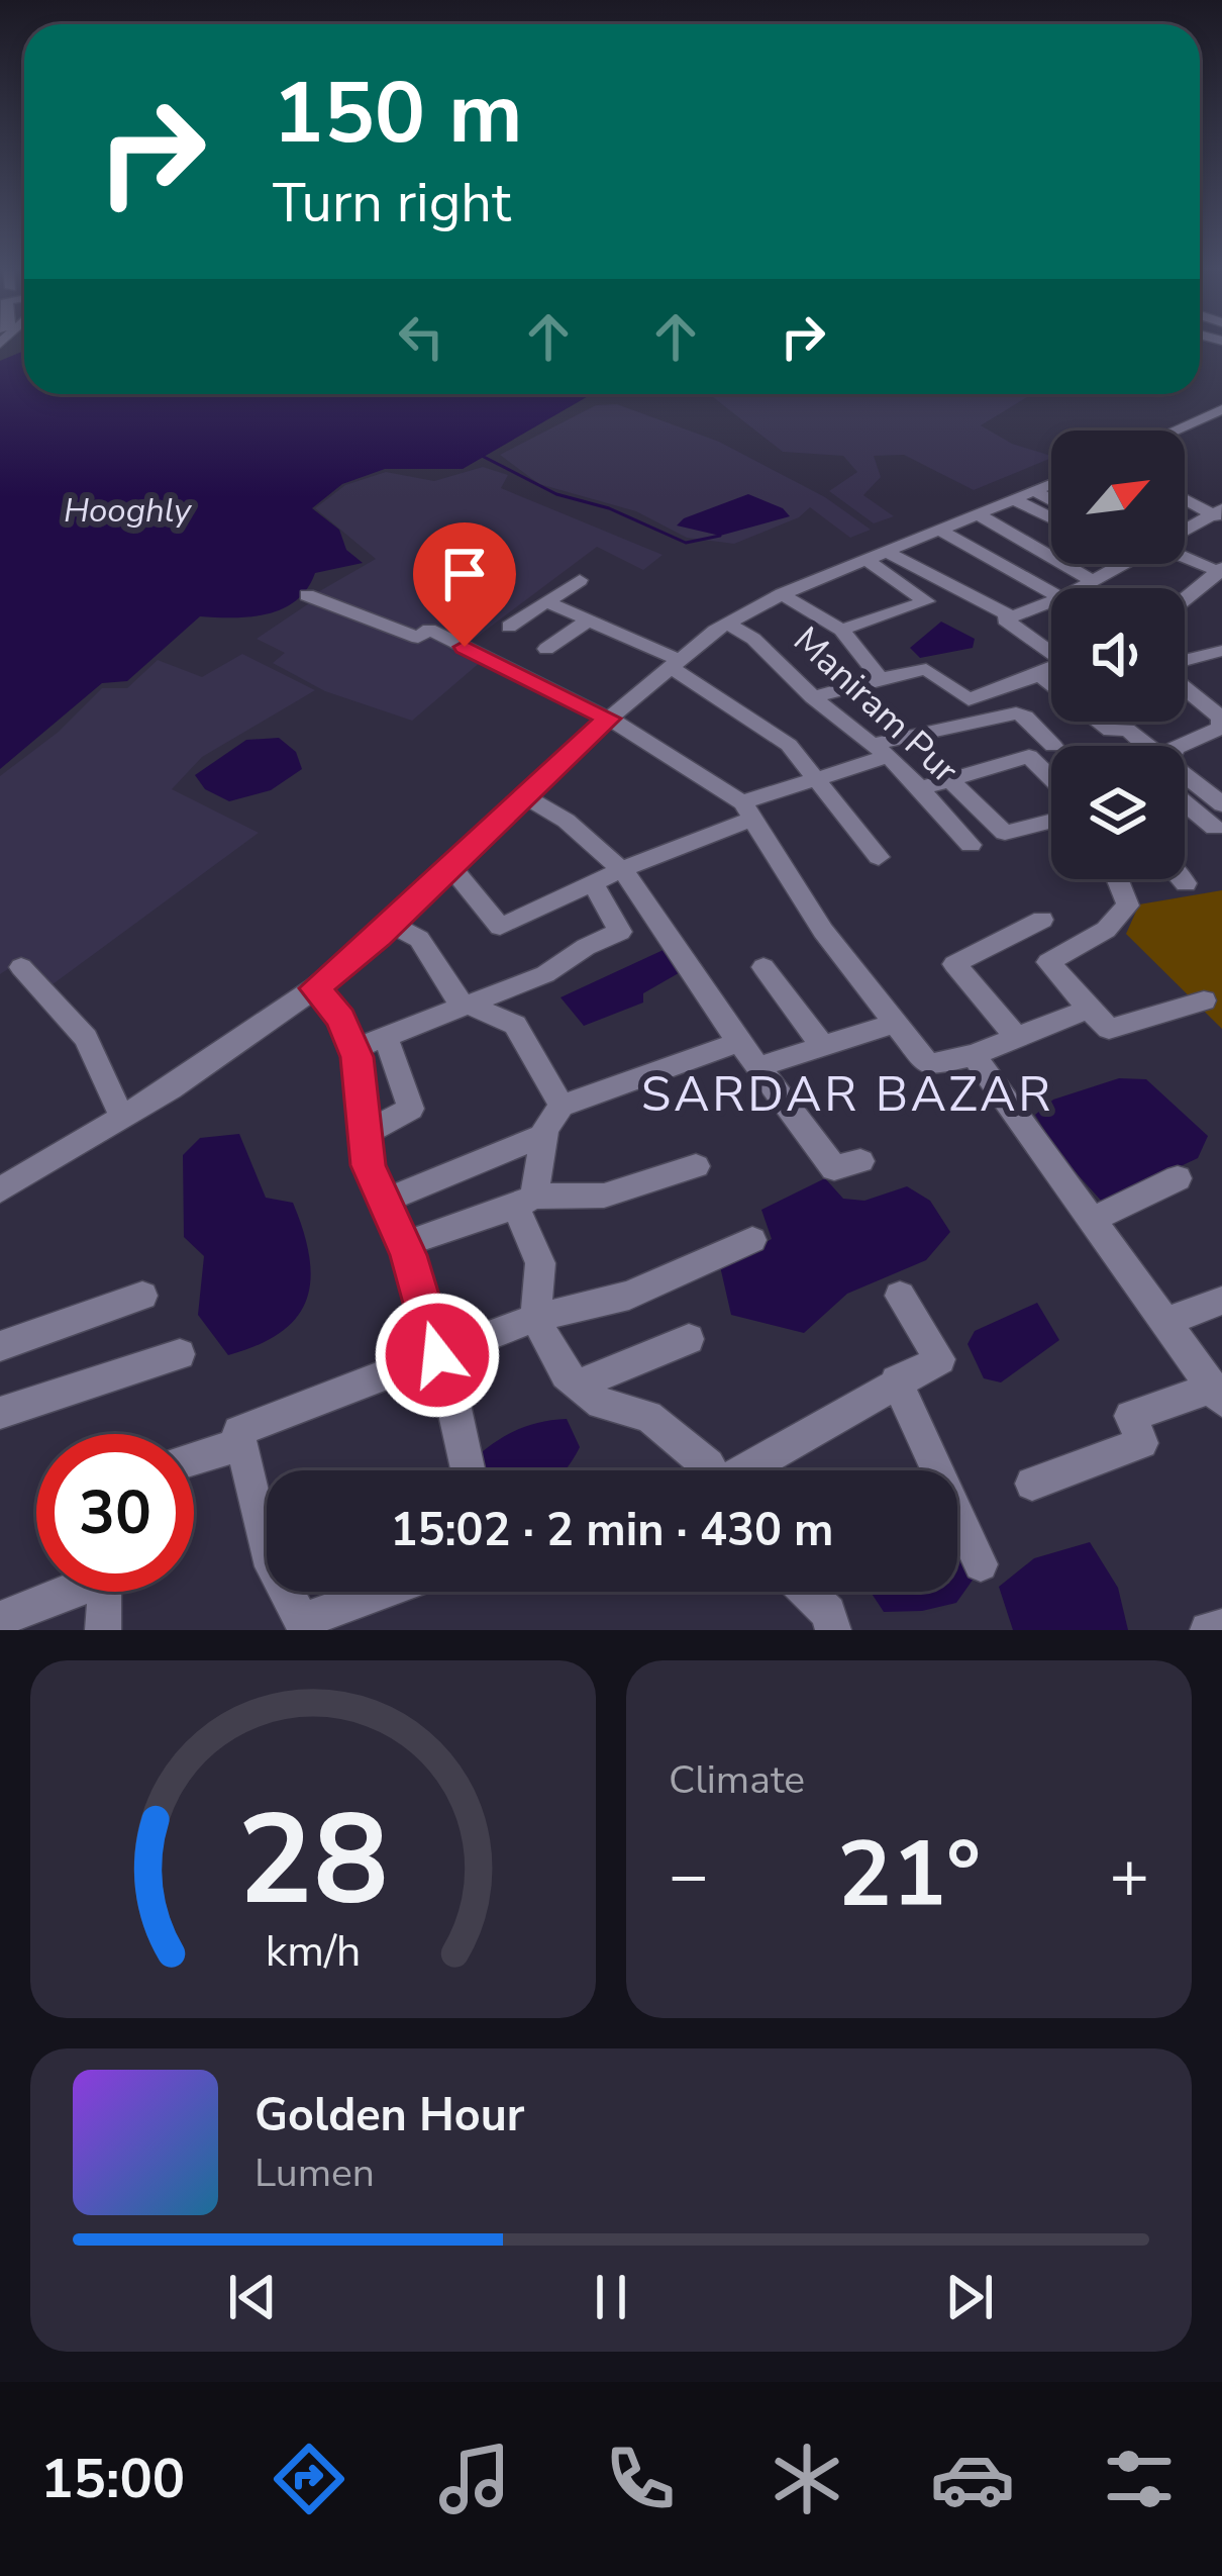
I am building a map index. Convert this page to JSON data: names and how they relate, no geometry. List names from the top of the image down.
{
  "streets": {
    "street": ["Maniram Pur"]
  },
  "districts": ["SARDAR BAZAR"],
  "water": ["Hooghly"],
  "north": "top right",
  "page": {
    "turn": ["150 m", "Turn right"],
    "limit": "30",
    "trip": "15:02 · 2 min · 430 m",
    "tile": "Climate",
    "heat": ["−", "21°", "+"],
    "song": ["Golden Hour", "Lumen"],
    "tabs": "15:00",
    "gauge": ["28", "km/h"]
  }
}
